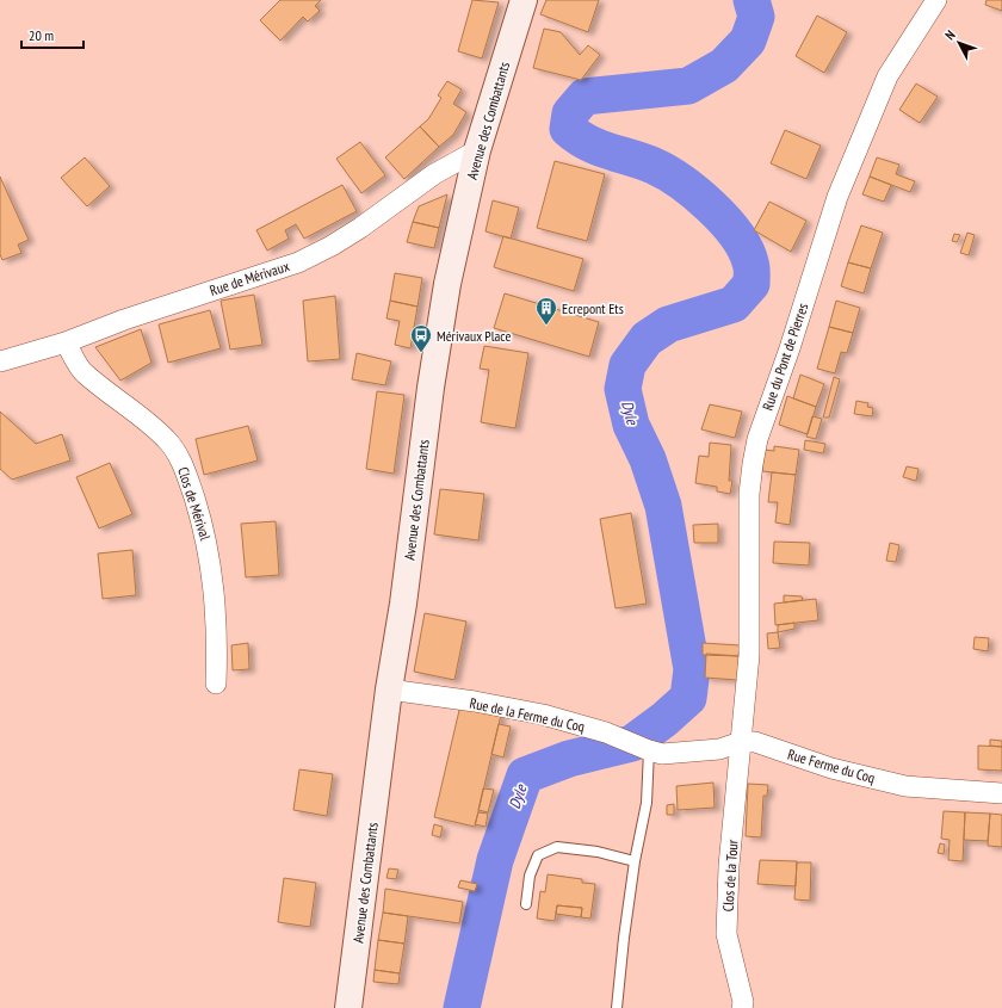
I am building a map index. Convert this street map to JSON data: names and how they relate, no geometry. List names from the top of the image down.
{
  "streets": {
    "main road": ["Avenue des Combattants"],
    "street": [
      "Rue de Mérivaux",
      "Rue du Pont de Pierres",
      "Clos de Mérival",
      "Rue de la Ferme du Coq",
      "Rue Ferme du Coq",
      "Clos de la Tour"
    ]
  },
  "crossings": [
    ["Avenue des Combattants", "Rue de Mérivaux"],
    ["Avenue des Combattants", "Rue de la Ferme du Coq"],
    ["Rue de Mérivaux", "Clos de Mérival"],
    ["Rue du Pont de Pierres", "Rue Ferme du Coq"],
    ["Rue du Pont de Pierres", "Clos de la Tour"],
    ["Rue de la Ferme du Coq", "Rue Ferme du Coq"],
    ["Rue Ferme du Coq", "Clos de la Tour"]
  ],
  "water": ["Dyle"],
  "places": {
    "building": ["Ecrepont Ets"],
    "bus stop": ["Mérivaux Place"]
  },
  "scale_bar": "20 m",
  "north": "top left"
}
